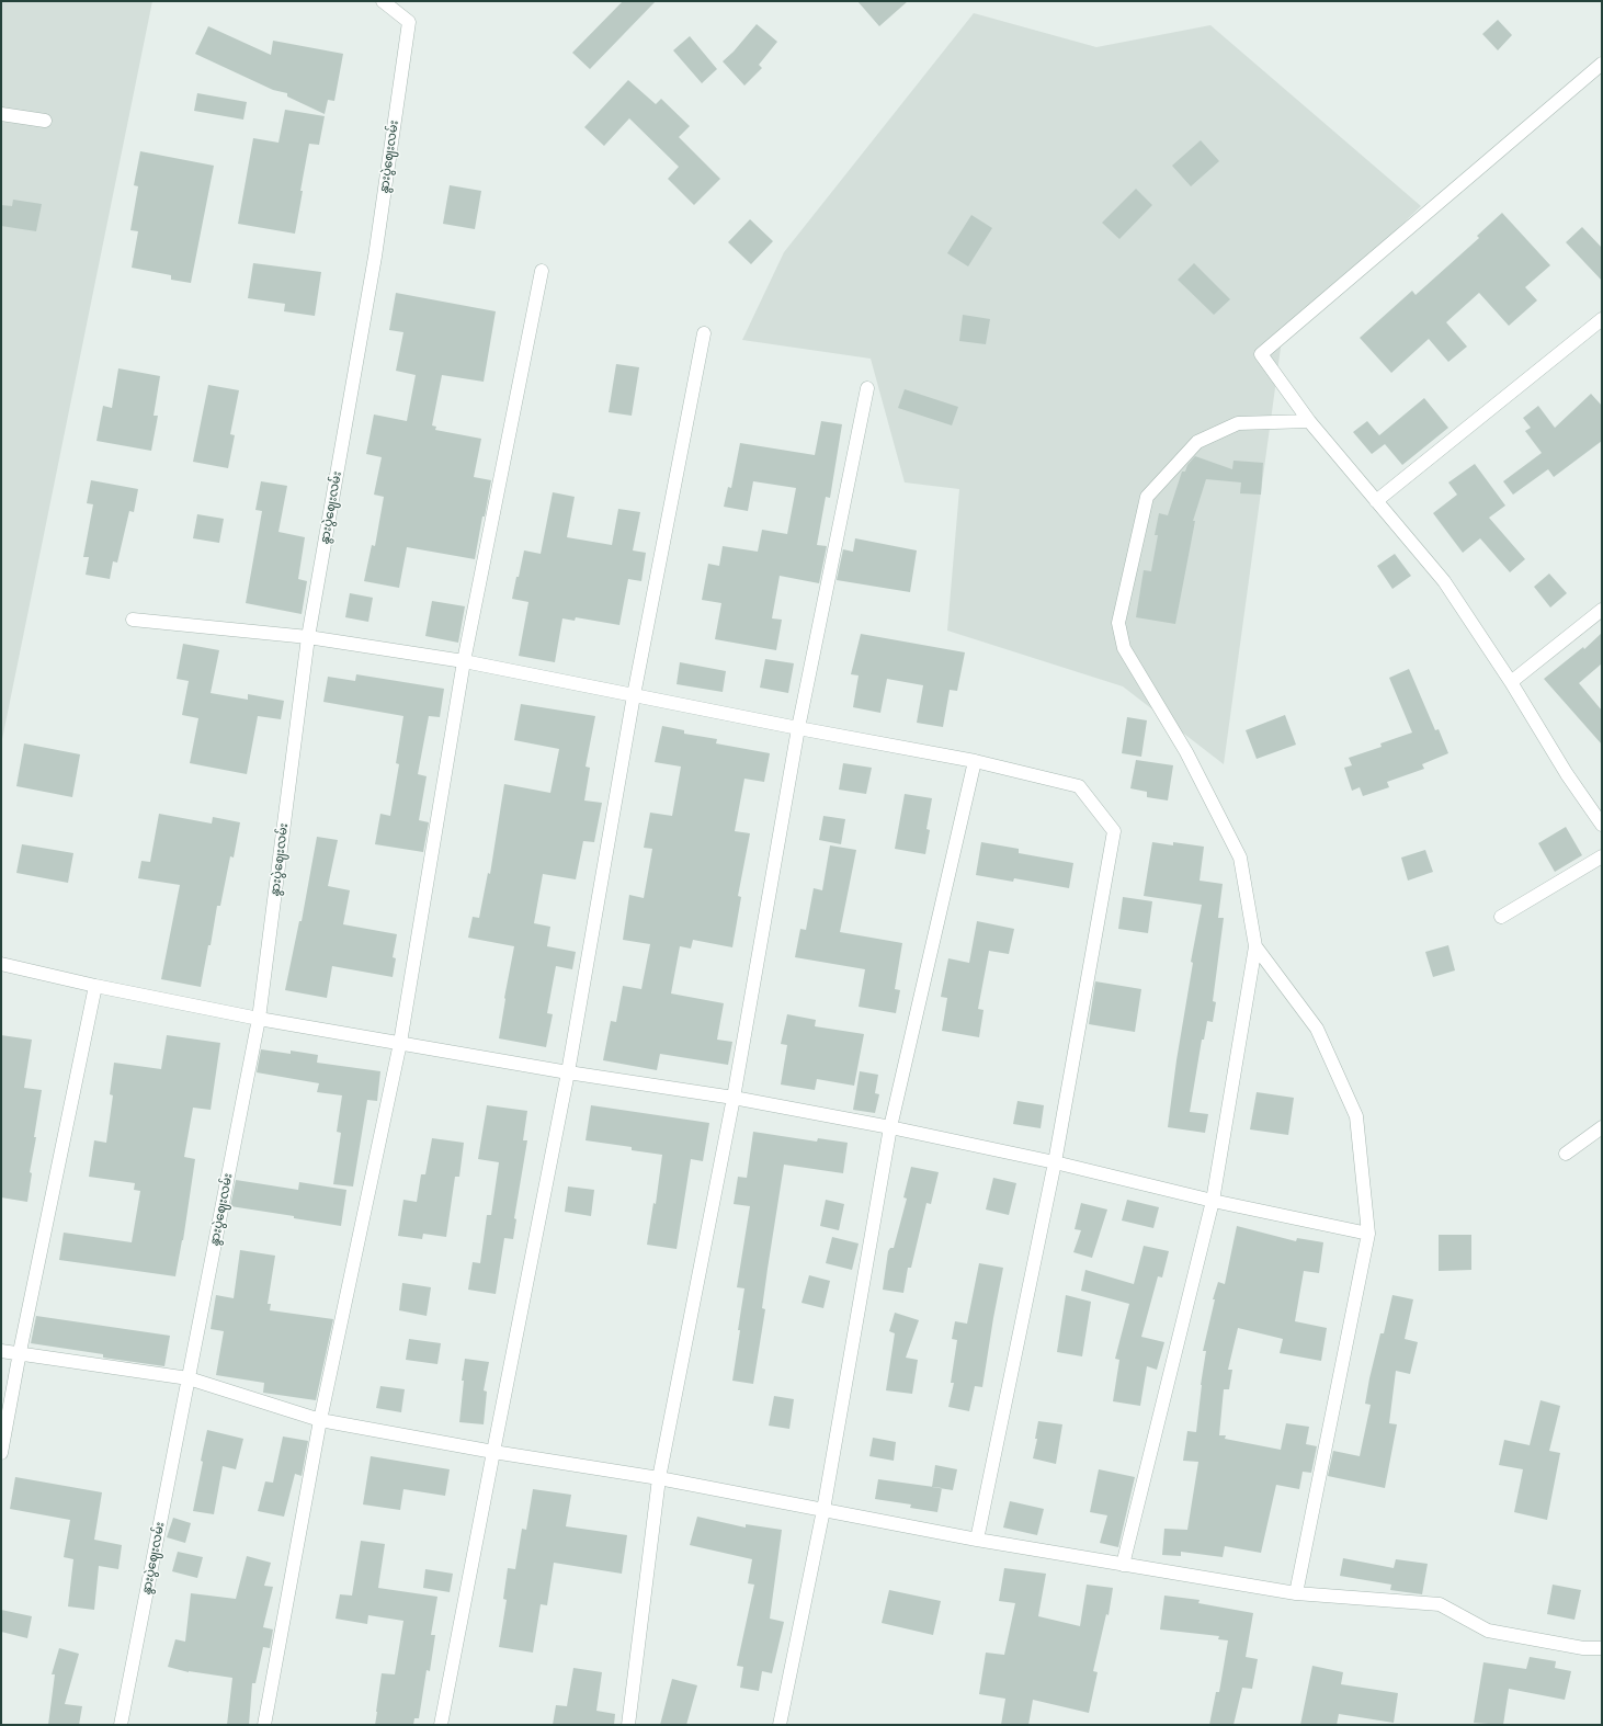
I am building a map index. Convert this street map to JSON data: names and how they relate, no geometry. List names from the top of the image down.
{
  "streets": {
    "street": ["နွားပွဲဈေးလမ်း"]
  }
}
